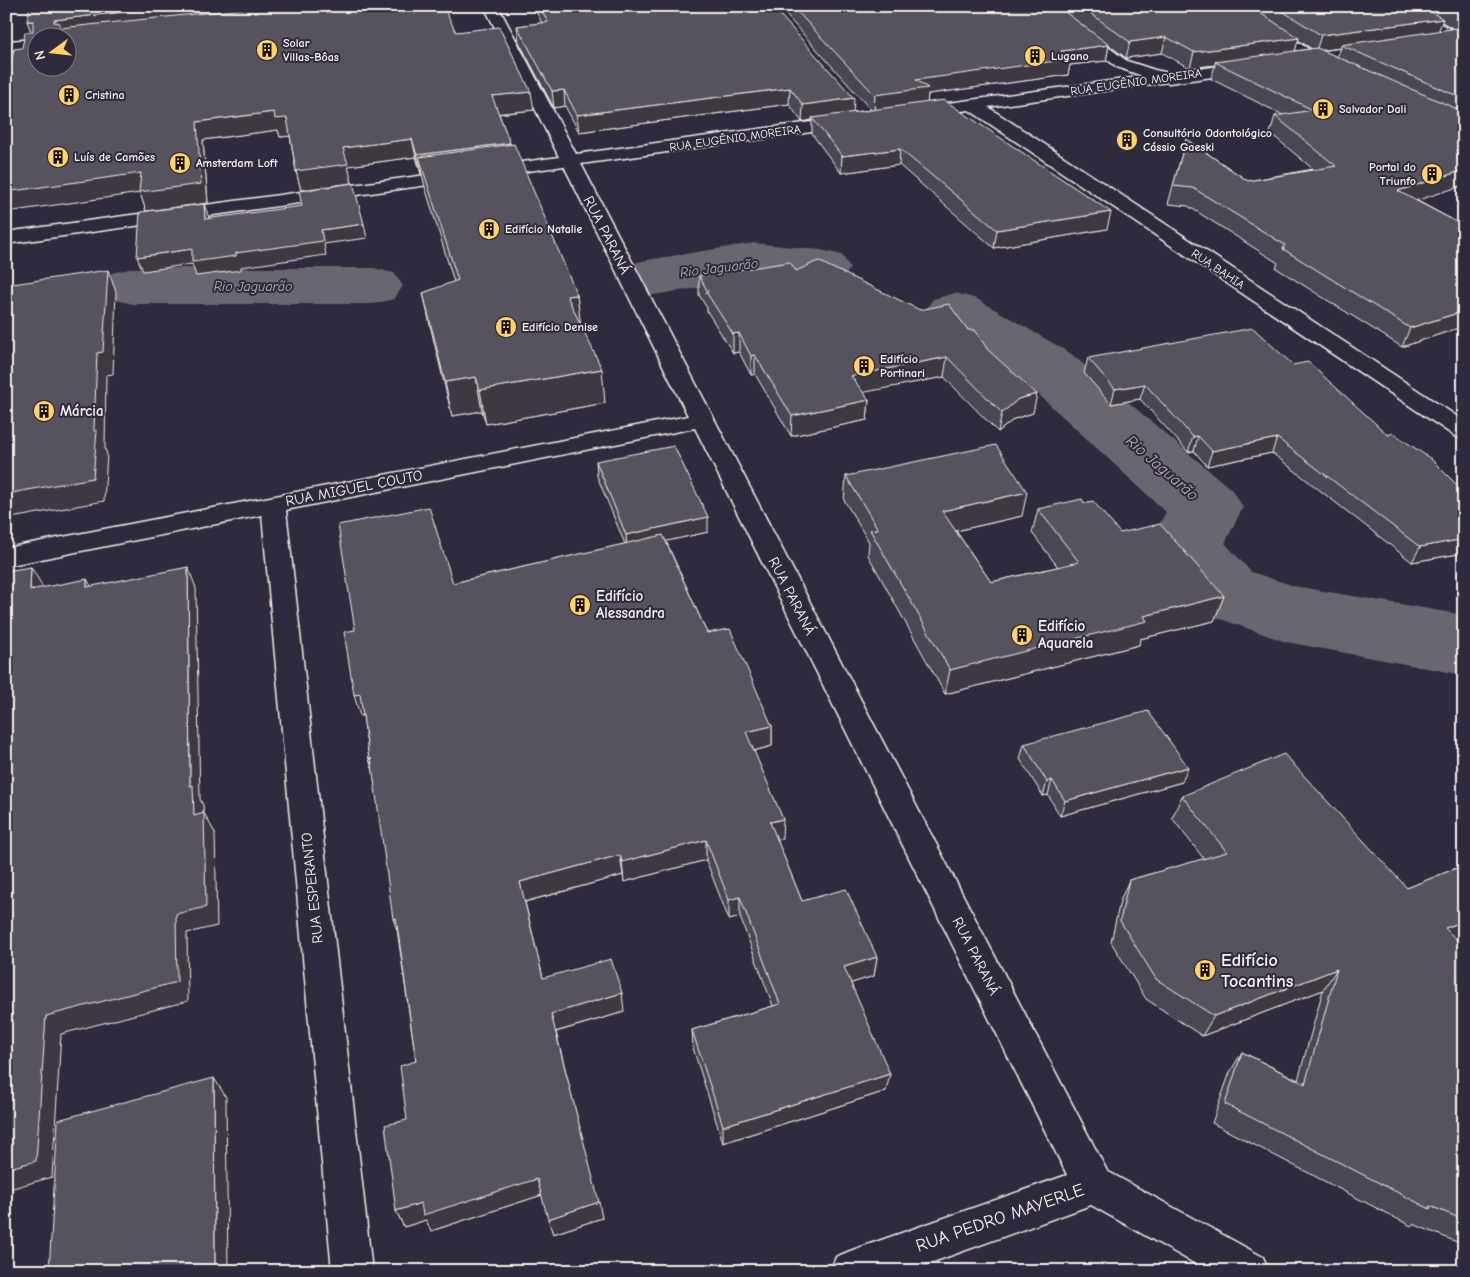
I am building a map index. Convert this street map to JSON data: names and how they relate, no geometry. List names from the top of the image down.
{
  "streets": {
    "street": [
      "RUA EUGÊNIO MOREIRA",
      "RUA PARANÁ",
      "RUA BAHIA",
      "RUA MIGUEL COUTO",
      "RUA ESPERANTO",
      "RUA PEDRO MAYERLE"
    ]
  },
  "crossings": [
    ["RUA EUGÊNIO MOREIRA", "RUA PARANÁ"],
    ["RUA EUGÊNIO MOREIRA", "RUA BAHIA"],
    ["RUA PARANÁ", "RUA MIGUEL COUTO"],
    ["RUA PARANÁ", "RUA PEDRO MAYERLE"],
    ["RUA MIGUEL COUTO", "RUA ESPERANTO"]
  ],
  "water": ["Rio Jaguarão"],
  "places": {
    "building": [
      "Solar Villas-Bôas",
      "Lugano",
      "Cristina",
      "Salvador Dali",
      "Consultório Odontológico Cássio Gaeski",
      "Luís de Camões",
      "Amsterdam Loft",
      "Portal do Triunfo",
      "Edifício Natalie",
      "Edifício Denise",
      "Edifício Portinari",
      "Márcia",
      "Edifício Alessandra",
      "Edifício Aquarela",
      "Edifício Tocantins"
    ]
  },
  "north": "left"
}
